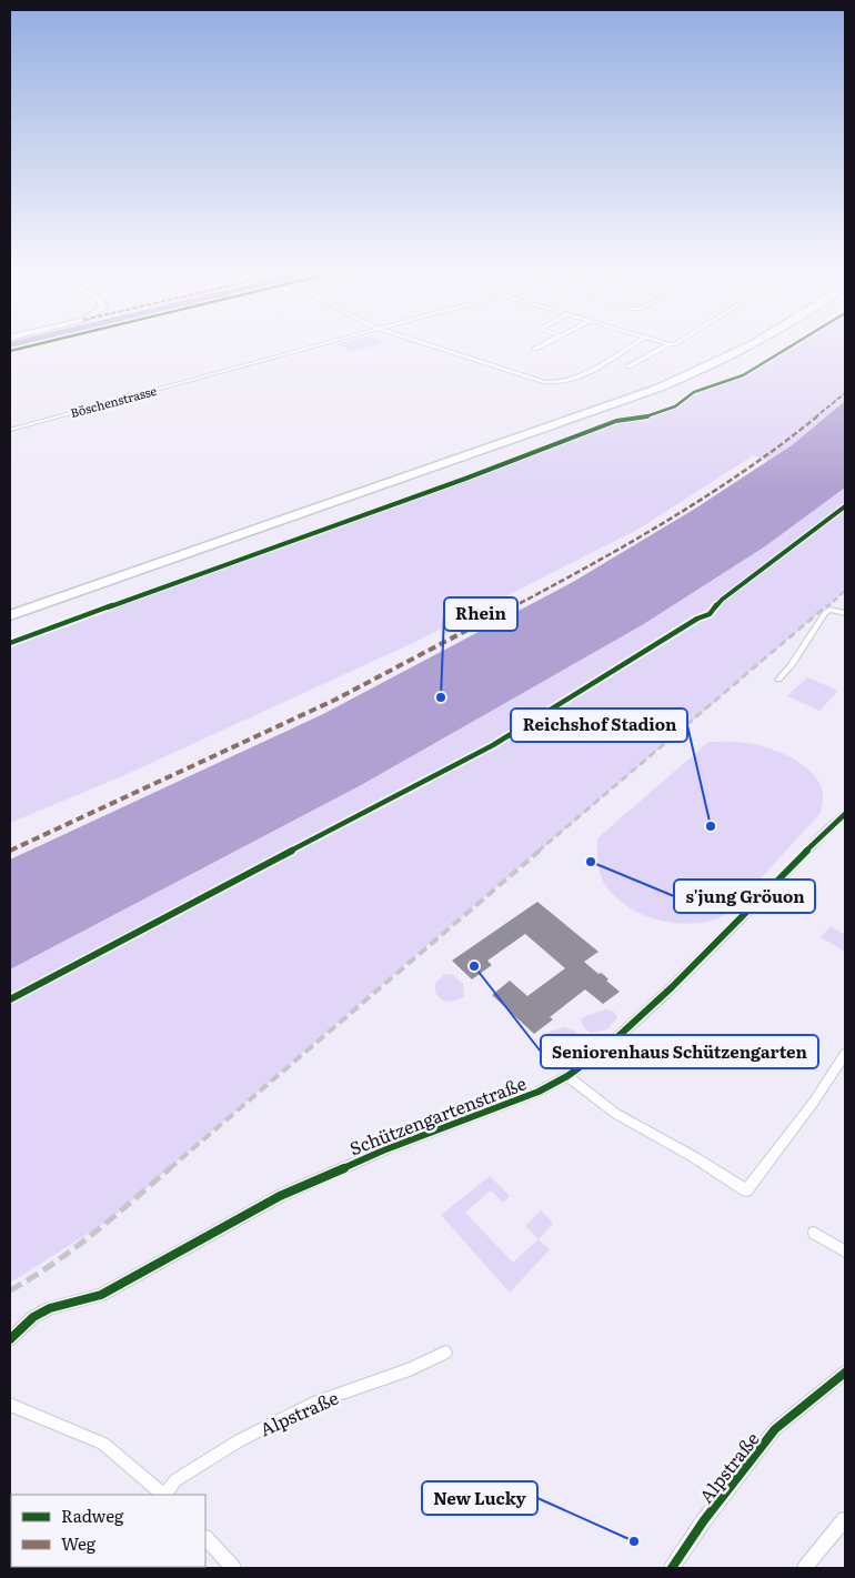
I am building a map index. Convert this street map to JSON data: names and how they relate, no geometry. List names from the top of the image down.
{
  "streets": {
    "street": ["Böschenstrasse", "Schützengartenstraße", "Alpstraße"]
  },
  "places": [
    "Rhein",
    "Reichshof Stadion",
    "s'jung Gröuon",
    "Seniorenhaus Schützengarten",
    "New Lucky"
  ],
  "legend": ["Radweg", "Weg"]
}
